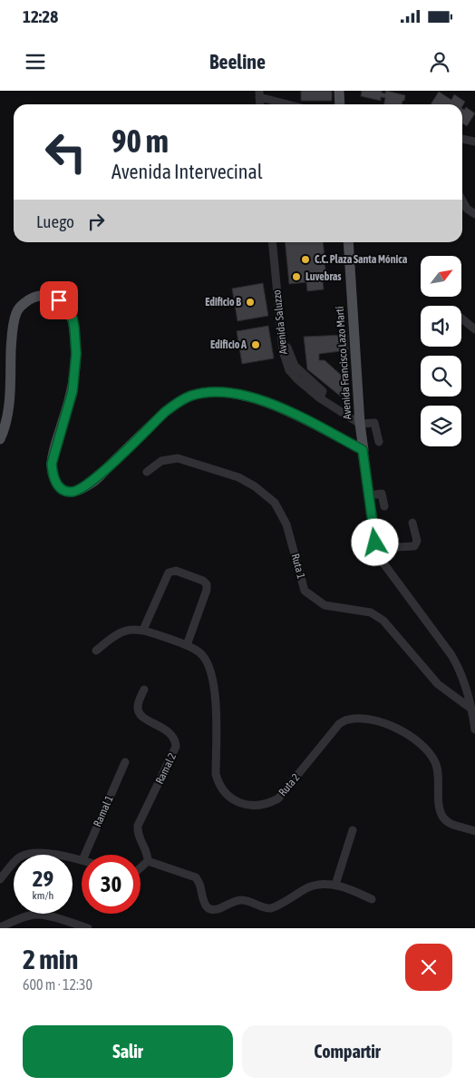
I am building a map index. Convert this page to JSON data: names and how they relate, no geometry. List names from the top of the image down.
{
  "streets": {
    "main road": ["Avenida Francisco Lazo Martí"],
    "street": [
      "Avenida Saluzzo",
      "Ruta 1",
      "Ramal 2",
      "Ruta 2",
      "Ramal 1"
    ]
  },
  "crossings": [
    ["Avenida Saluzzo", "Avenida Francisco Lazo Martí"],
    ["Avenida Francisco Lazo Martí", "Ruta 1"]
  ],
  "places": [
    "C.C. Plaza Santa Mónica",
    "Luvebras",
    "Edificio B",
    "Edificio A"
  ],
  "north": "top right",
  "page": {
    "status": "12:28",
    "header": "Beeline",
    "turn": ["90 m", "Avenida Intervecinal"],
    "then": "Luego",
    "speed": "29 km/h",
    "limit": "30",
    "heading": ["2 min", "600 m · 12:30"],
    "buttons": ["Salir", "Compartir"]
  }
}
